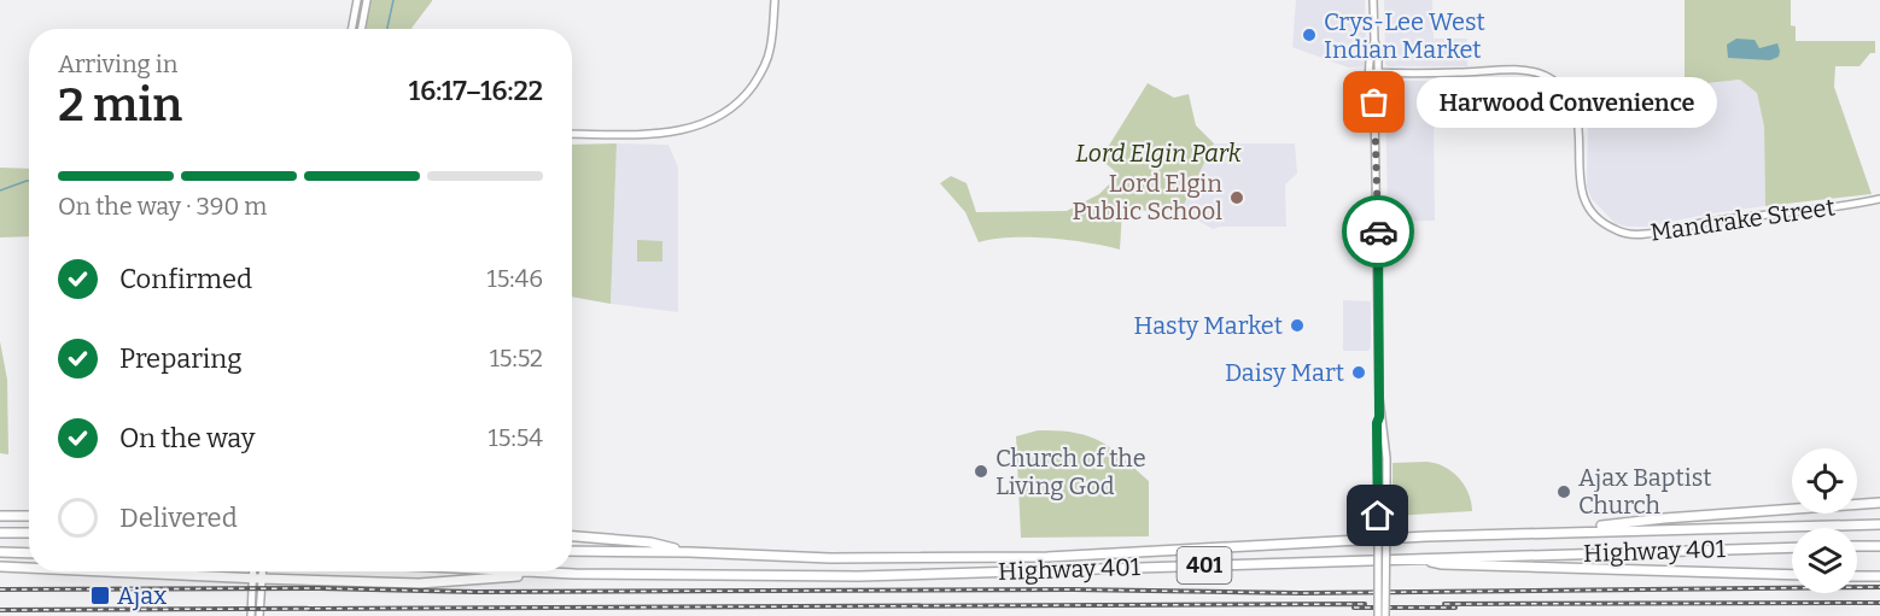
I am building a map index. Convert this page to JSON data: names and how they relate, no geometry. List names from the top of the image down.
{
  "streets": {
    "highway": ["Highway 401", "401"],
    "main road": ["Mandrake Street"]
  },
  "parks": ["Lord Elgin Park"],
  "places": {
    "other": [
      "Crys-Lee West Indian Market",
      "Harwood Convenience",
      "Lord Elgin Public School",
      "Hasty Market",
      "Daisy Mart",
      "Church of the Living God",
      "Ajax Baptist Church"
    ],
    "transit": ["Ajax"]
  },
  "page": {
    "heading": ["2 min", "Arriving in", "16:17–16:22"],
    "bubble": "Harwood Convenience",
    "bar": "On the way · 390 m",
    "list": [
      ["Confirmed", "15:46"],
      ["Preparing", "15:52"],
      ["On the way", "15:54"],
      "Delivered"
    ]
  }
}
